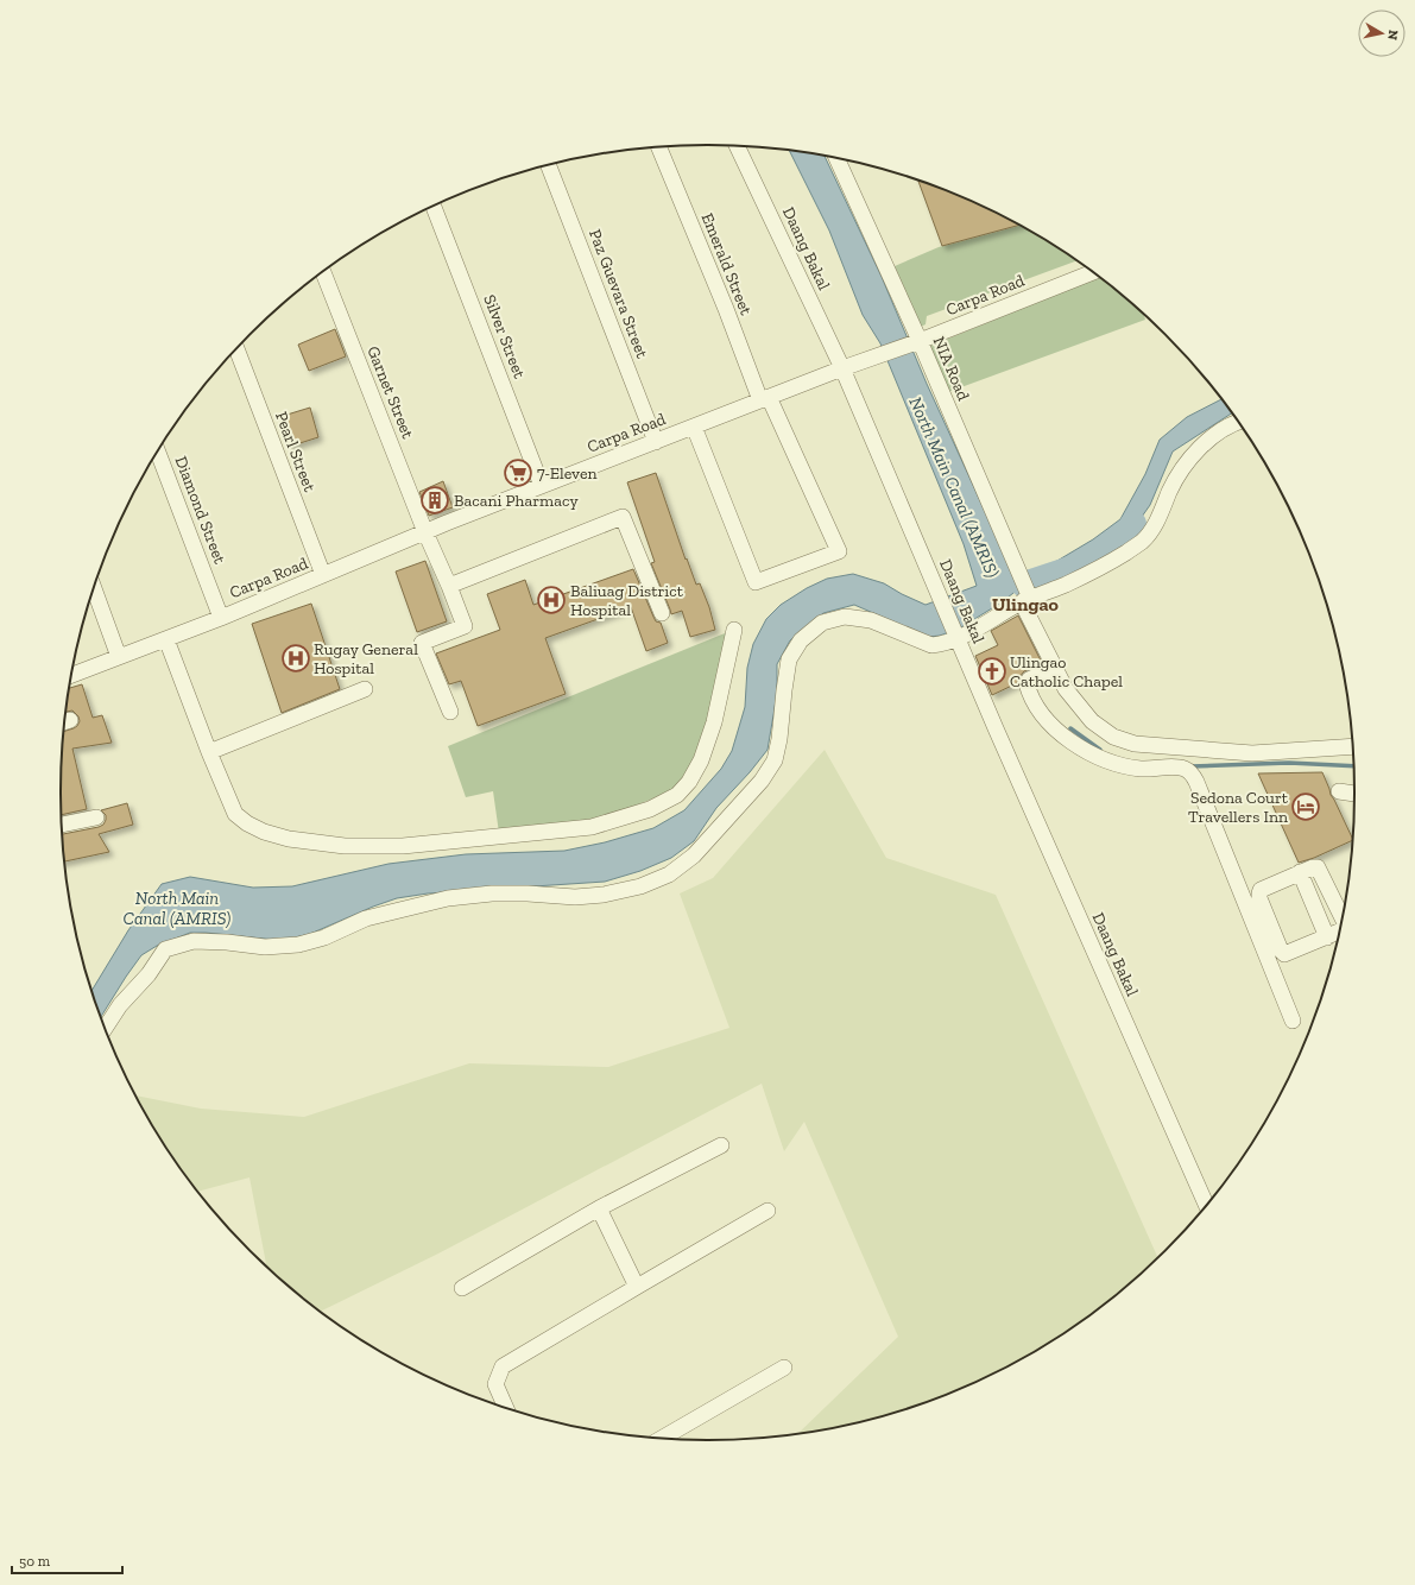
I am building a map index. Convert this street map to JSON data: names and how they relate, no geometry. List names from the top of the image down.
{
  "streets": {
    "street": [
      "Daang Bakal",
      "Emerald Street",
      "Paz Guevara Street",
      "Carpa Road",
      "Silver Street",
      "NIA Road",
      "Garnet Street",
      "Pearl Street",
      "Diamond Street"
    ]
  },
  "crossings": [
    ["Daang Bakal", "Carpa Road"],
    ["Emerald Street", "Carpa Road"],
    ["Paz Guevara Street", "Carpa Road"],
    ["Carpa Road", "Silver Street"],
    ["Carpa Road", "NIA Road"],
    ["Carpa Road", "Garnet Street"],
    ["Carpa Road", "Pearl Street"],
    ["Carpa Road", "Diamond Street"]
  ],
  "districts": ["Ulingao"],
  "water": ["North Main Canal (AMRIS)"],
  "places": {
    "supermarket": ["7-Eleven"],
    "building": ["Bacani Pharmacy"],
    "hospital": ["Baliuag District Hospital", "Rugay General Hospital"],
    "church": ["Ulingao Catholic Chapel"],
    "hotel": ["Sedona Court Travellers Inn"]
  },
  "scale_bar": "50 m",
  "north": "right"
}
